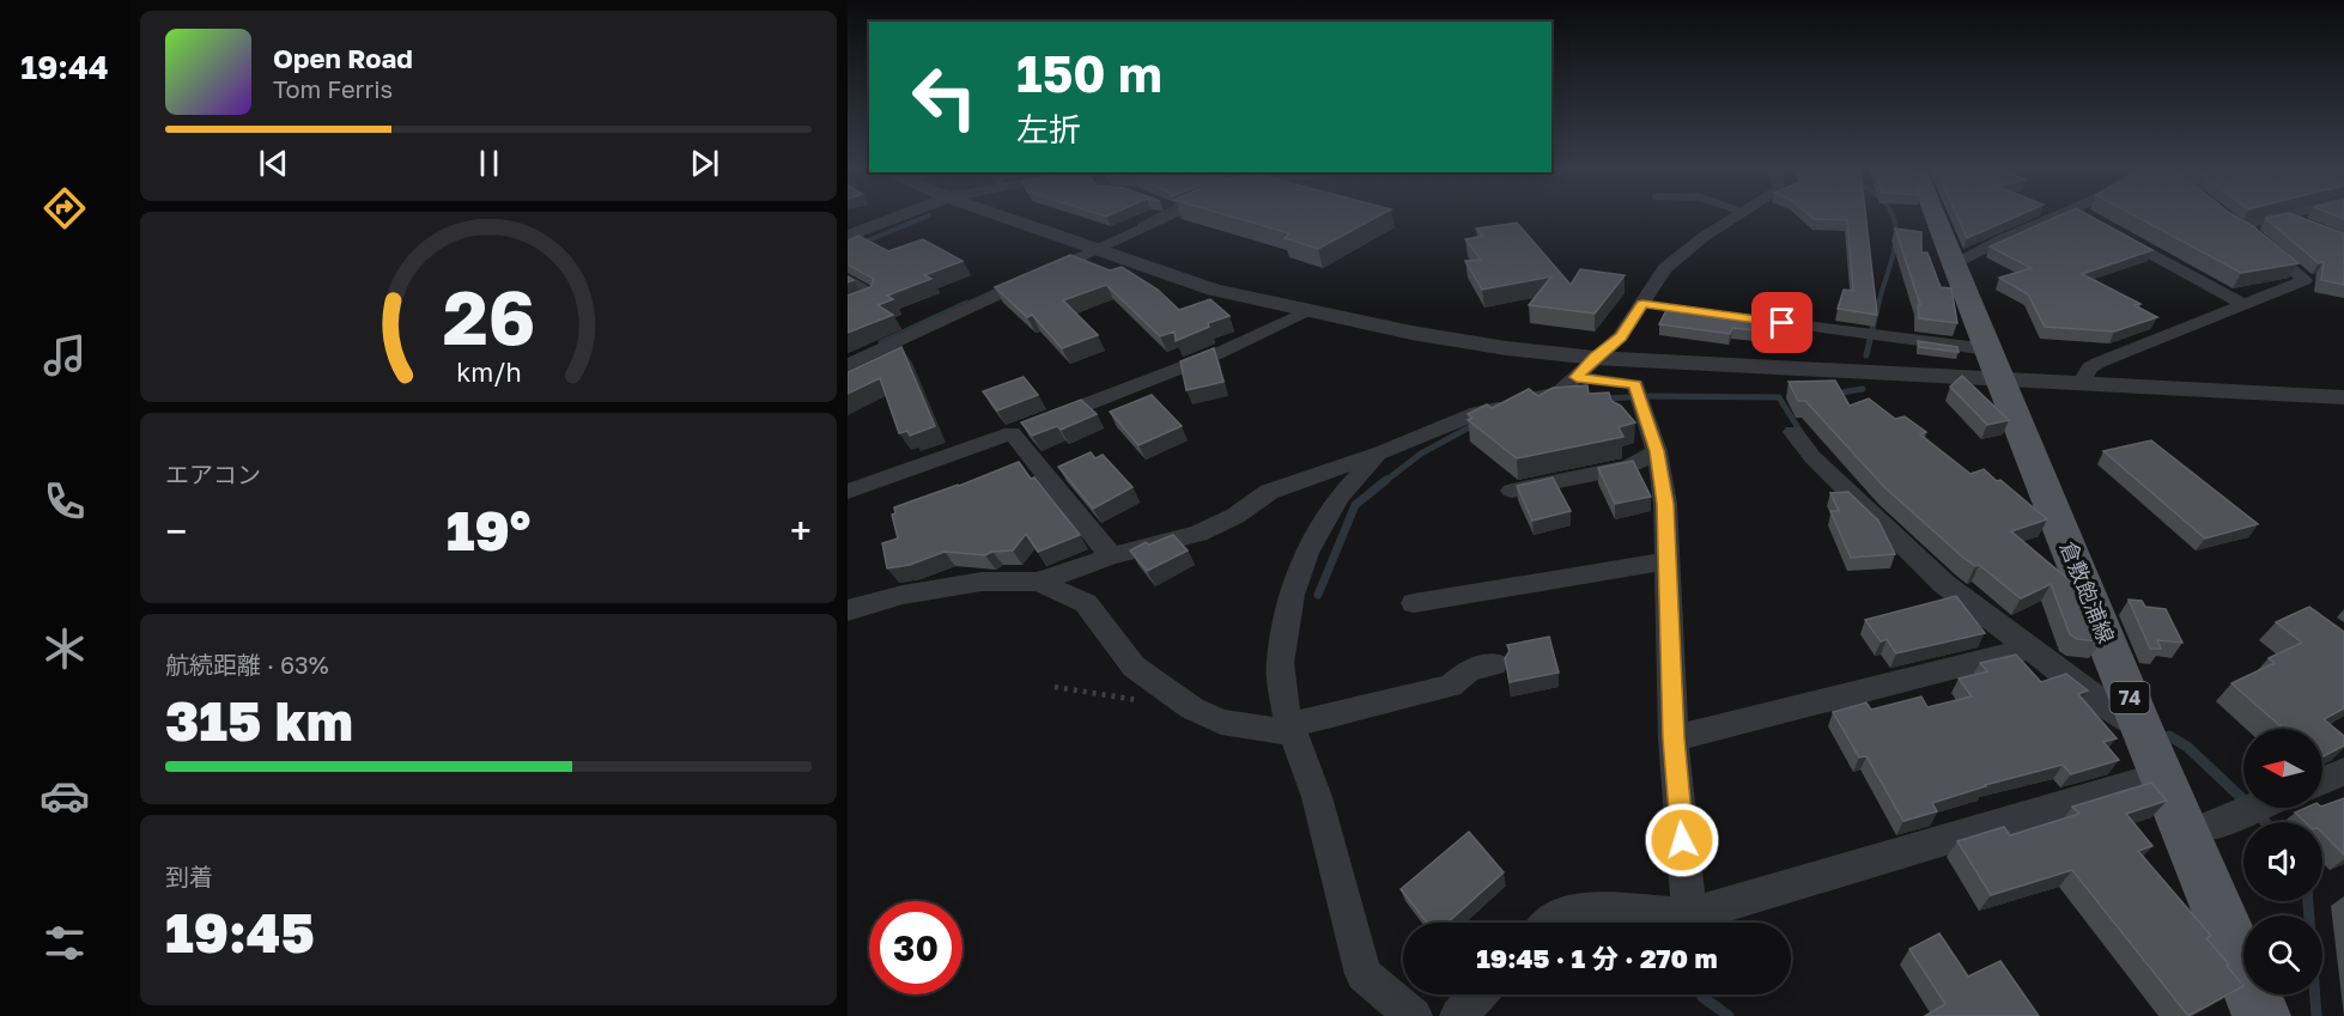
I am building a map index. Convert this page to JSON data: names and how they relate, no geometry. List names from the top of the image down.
{
  "streets": {
    "main road": ["倉敷飽浦線", "74"]
  },
  "north": "left",
  "page": {
    "tabs": "19:44",
    "turn": ["150 m", "左折"],
    "song": ["Open Road", "Tom Ferris"],
    "tile": [
      "エアコン",
      ["航続距離 · 63%", "315 km"],
      ["到着", "19:45"]
    ],
    "heat": ["−", "19°", "+"],
    "limit": "30",
    "trip": "19:45 · 1 分 · 270 m",
    "gauge": ["26", "km/h"]
  }
}
